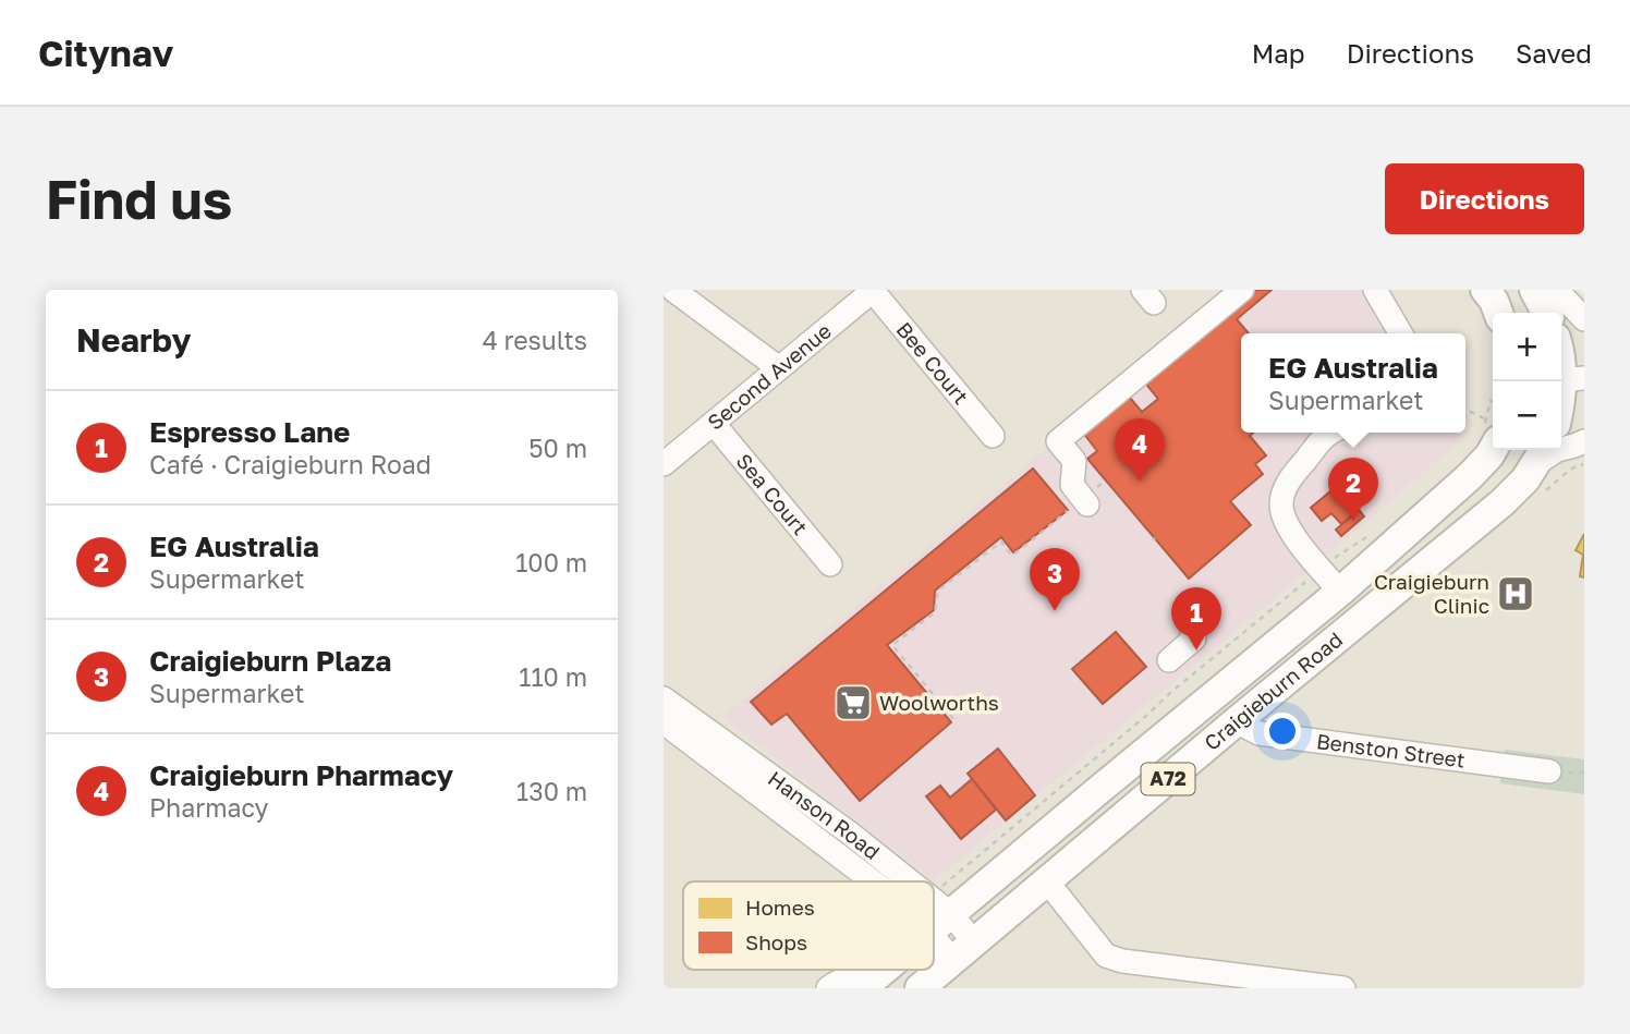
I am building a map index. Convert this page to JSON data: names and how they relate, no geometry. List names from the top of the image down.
{
  "streets": {
    "main road": ["Craigieburn Road", "A72"],
    "street": [
      "Bee Court",
      "Second Avenue",
      "Sea Court",
      "Benston Street",
      "Hanson Road"
    ]
  },
  "crossings": [
    ["Bee Court", "Second Avenue"],
    ["Second Avenue", "Sea Court"],
    ["Craigieburn Road", "Benston Street"],
    ["Craigieburn Road", "Hanson Road"]
  ],
  "places": {
    "hospital": ["Craigieburn Clinic"],
    "supermarket": ["Woolworths"]
  },
  "legend": ["Homes", "Shops"],
  "page": {
    "header": "Citynav",
    "nav": ["Map", "Directions", "Saved"],
    "buttons": "Directions",
    "title": "Find us",
    "heading": ["Nearby", "4 results"],
    "map_buttons": ["+", "−"],
    "popup": ["EG Australia", "Supermarket"],
    "list": [
      {
        "mark": "1",
        "name": "Espresso Lane",
        "note": "Café · Craigieburn Road",
        "value": "50 m"
      },
      {
        "mark": "2",
        "name": "EG Australia",
        "note": "Supermarket",
        "value": "100 m"
      },
      {
        "mark": "3",
        "name": "Craigieburn Plaza",
        "note": "Supermarket",
        "value": "110 m"
      },
      {
        "mark": "4",
        "name": "Craigieburn Pharmacy",
        "note": "Pharmacy",
        "value": "130 m"
      }
    ],
    "pins": [
      "4",
      "2",
      "3",
      "1"
    ]
  }
}
